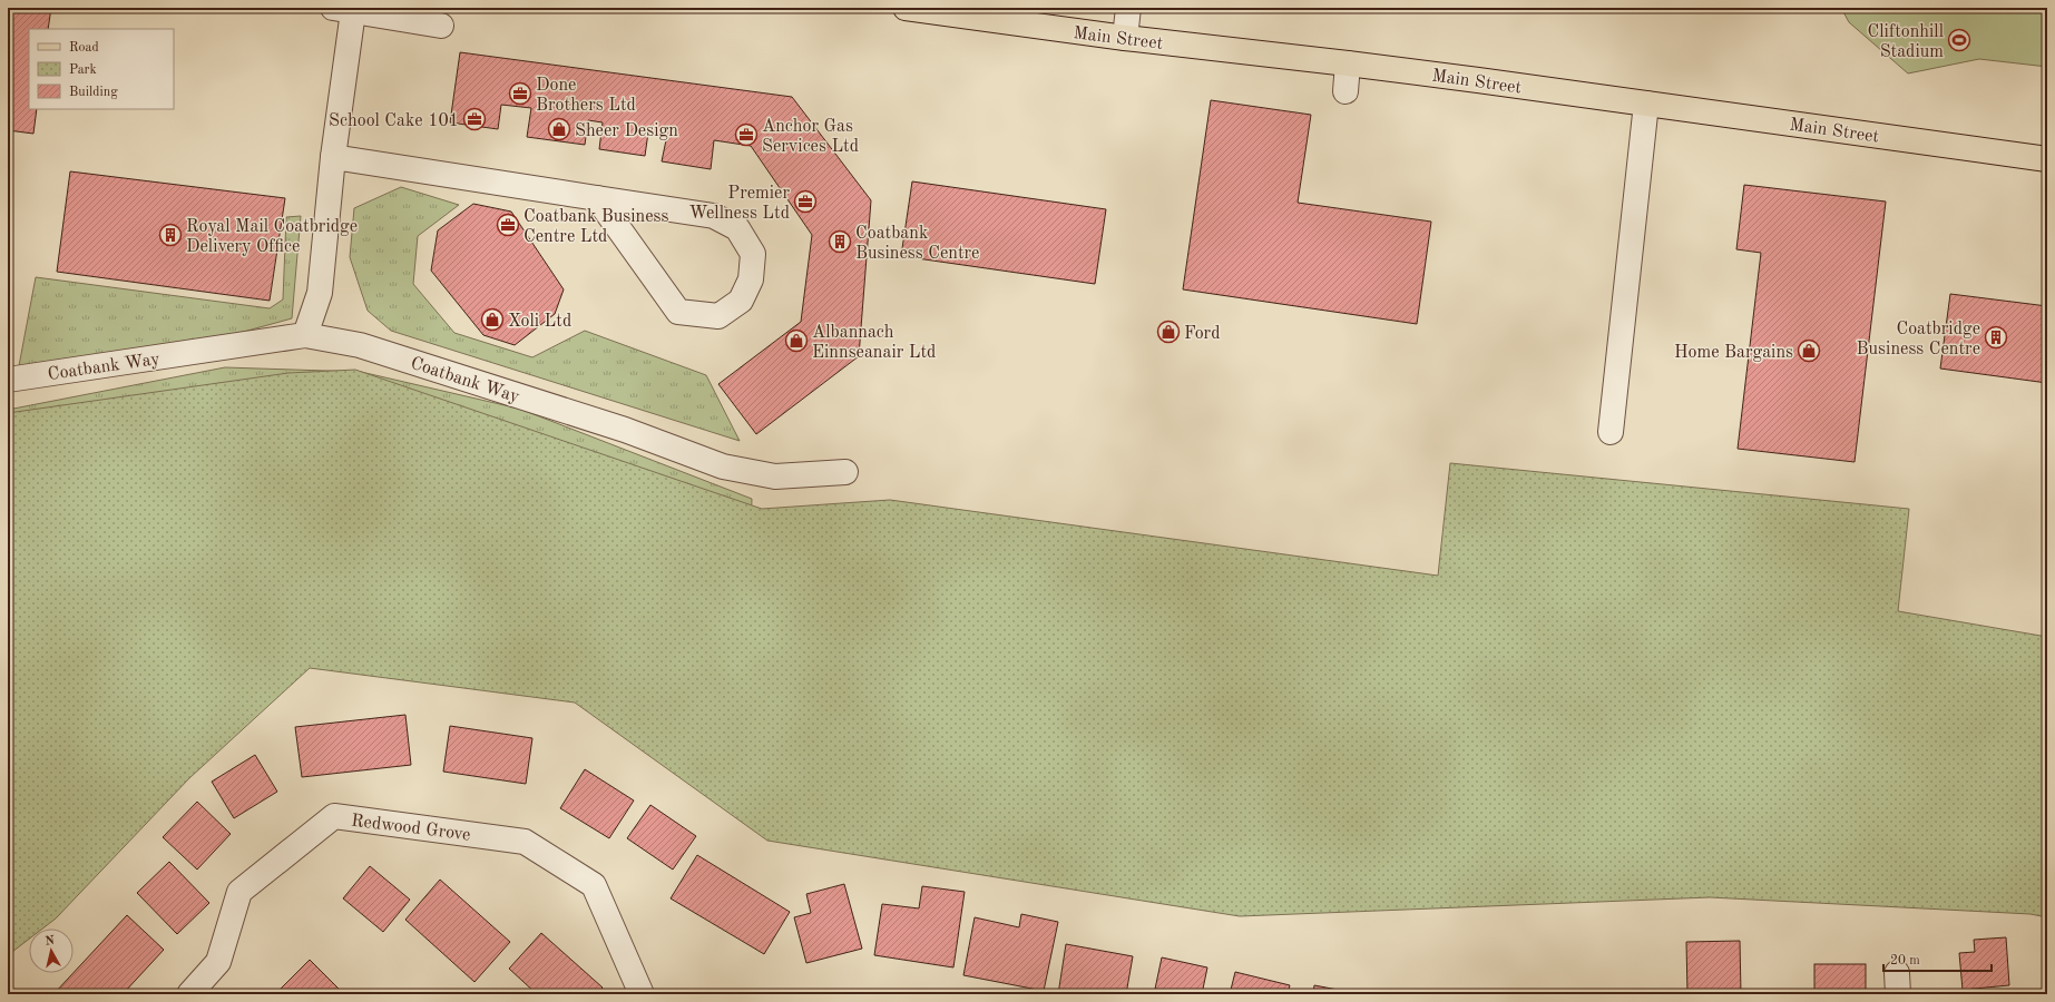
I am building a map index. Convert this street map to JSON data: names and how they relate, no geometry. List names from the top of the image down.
{
  "streets": {
    "main road": ["Main Street"],
    "street": ["Coatbank Way", "Redwood Grove"]
  },
  "places": {
    "sports": ["Cliftonhill Stadium"],
    "office": [
      "Done Brothers Ltd",
      "School Cake 101",
      "Anchor Gas Services Ltd",
      "Premier Wellness Ltd",
      "Coatbank Business Centre Ltd"
    ],
    "shop": [
      "Sheer Design",
      "Xoli Ltd",
      "Ford",
      "Albannach Einnseanair Ltd",
      "Home Bargains"
    ],
    "building": ["Royal Mail Coatbridge Delivery Office", "Coatbank Business Centre", "Coatbridge Business Centre"]
  },
  "legend": ["Road", "Park", "Building"],
  "scale_bar": "20 m",
  "north": "top"
}
